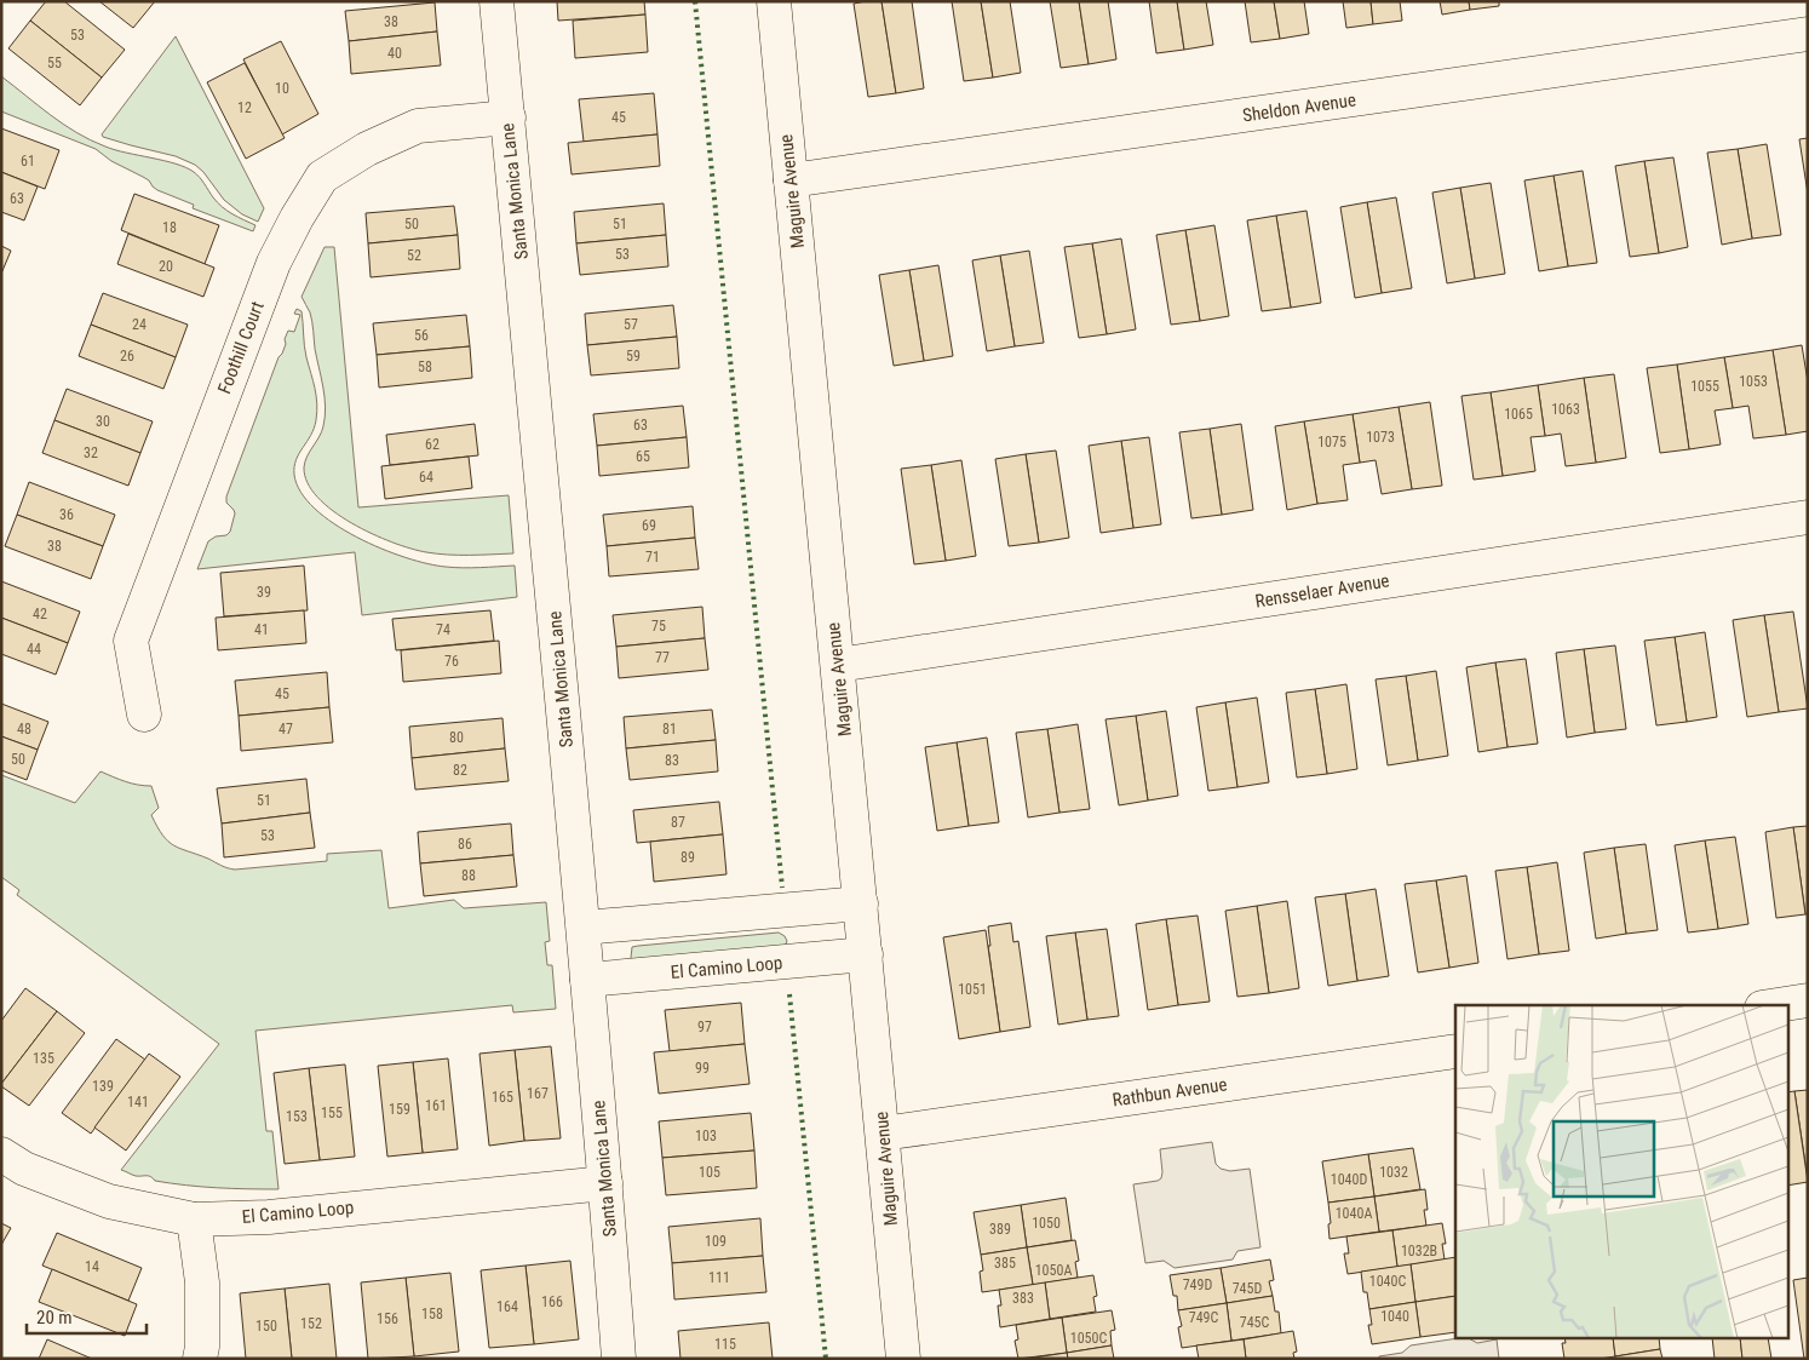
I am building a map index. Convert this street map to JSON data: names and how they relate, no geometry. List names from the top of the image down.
{
  "streets": {
    "street": [
      "Sheldon Avenue",
      "Santa Monica Lane",
      "Maguire Avenue",
      "Foothill Court",
      "Rensselaer Avenue",
      "El Camino Loop",
      "Rathbun Avenue"
    ]
  },
  "crossings": [
    ["Sheldon Avenue", "Maguire Avenue"],
    ["Santa Monica Lane", "Foothill Court"],
    ["Santa Monica Lane", "El Camino Loop"],
    ["Maguire Avenue", "Rensselaer Avenue"],
    ["Maguire Avenue", "El Camino Loop"],
    ["Maguire Avenue", "Rathbun Avenue"]
  ],
  "house_numbers": [
    "38",
    "53",
    "40",
    "55",
    "10",
    "12",
    "45",
    "61",
    "63",
    "50",
    "51",
    "18",
    "53",
    "52",
    "20",
    "24",
    "57",
    "56",
    "26",
    "59",
    "58",
    "1053",
    "1055",
    "1063",
    "1065",
    "30",
    "63",
    "1073",
    "1075",
    "62",
    "32",
    "65",
    "64",
    "36",
    "69",
    "38",
    "71",
    "39",
    "42",
    "75",
    "41",
    "74",
    "44",
    "77",
    "76",
    "45",
    "48",
    "47",
    "81",
    "80",
    "50",
    "83",
    "82",
    "51",
    "87",
    "53",
    "86",
    "89",
    "88",
    "1051",
    "97",
    "135",
    "99",
    "139",
    "167",
    "165",
    "141",
    "161",
    "159",
    "155",
    "153",
    "103",
    "105",
    "1032",
    "1040D",
    "1040A",
    "1050",
    "389",
    "109",
    "1032B",
    "385",
    "14",
    "1050A",
    "111",
    "1040C",
    "749D",
    "745D",
    "383",
    "166",
    "164",
    "158",
    "1040",
    "749C",
    "156",
    "745C",
    "152",
    "150",
    "1050C",
    "115"
  ],
  "scale_bar": "20 m"
}
